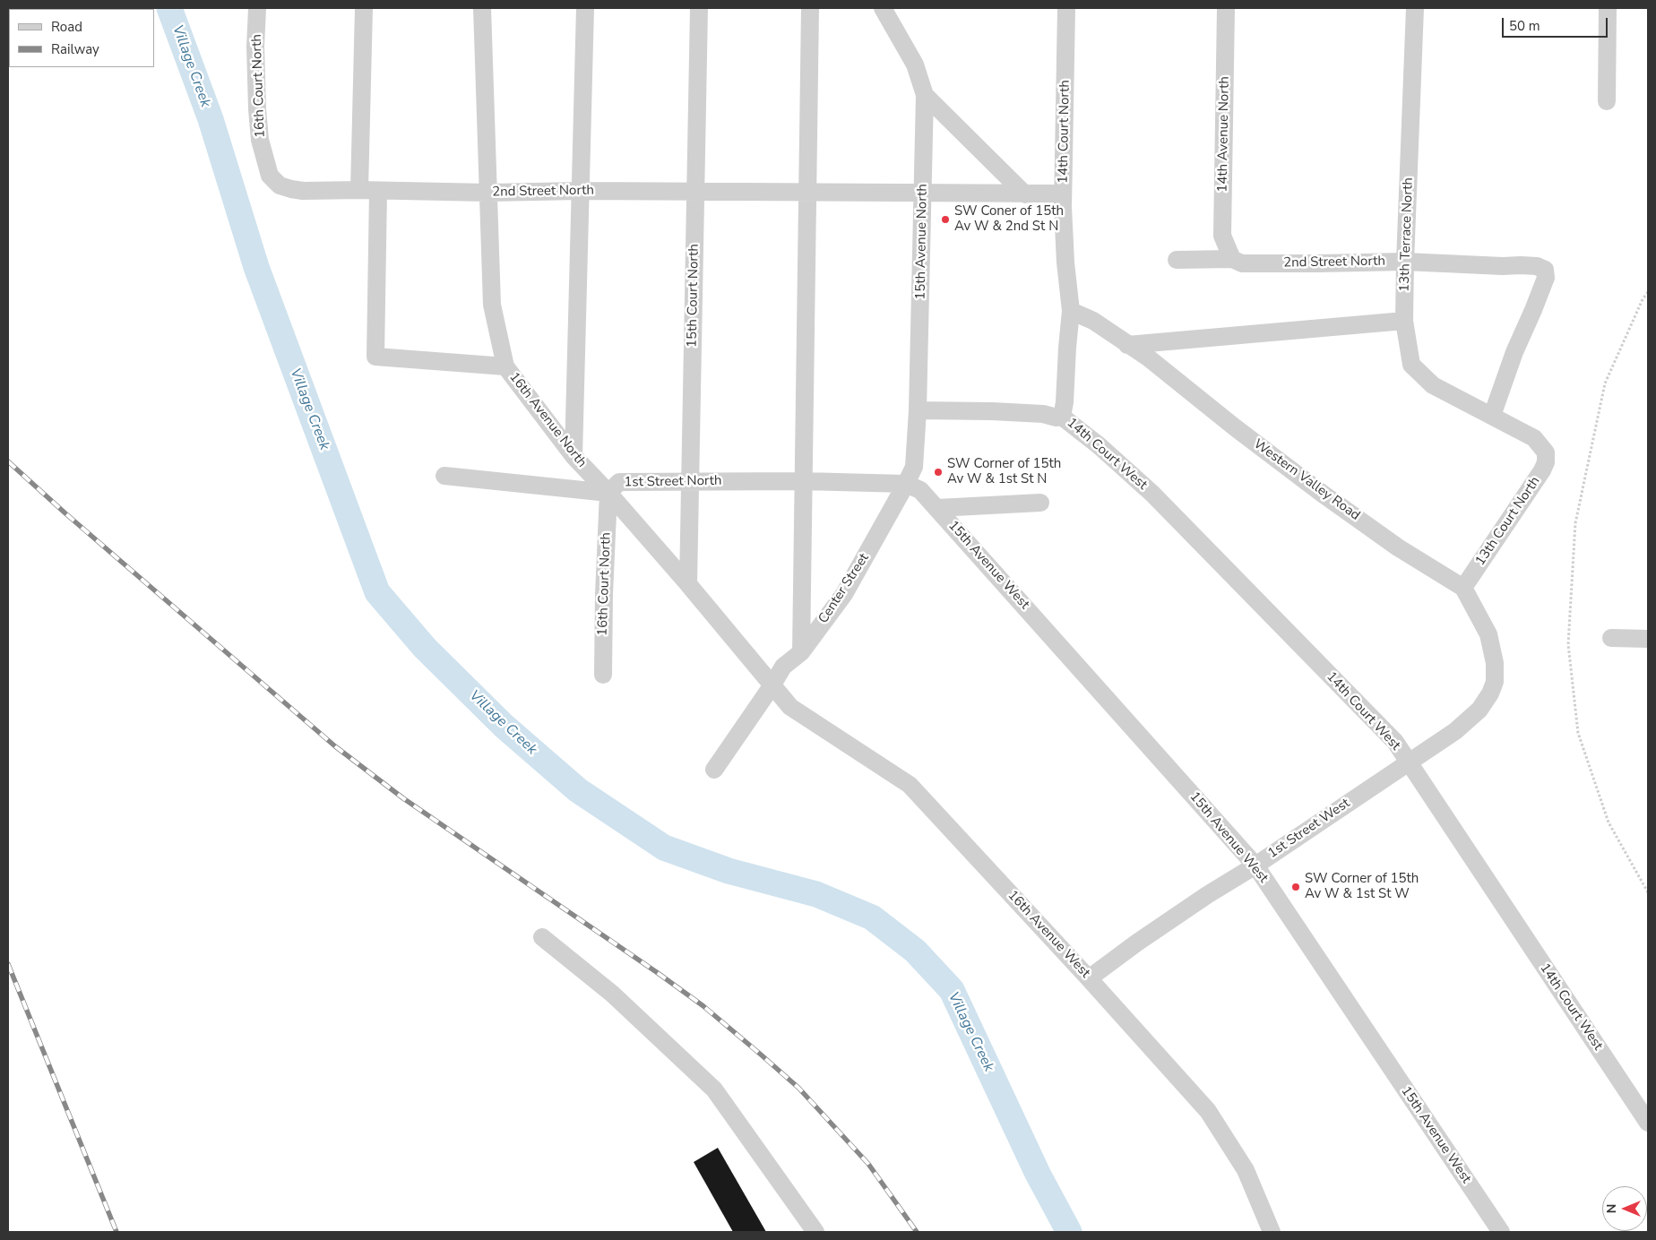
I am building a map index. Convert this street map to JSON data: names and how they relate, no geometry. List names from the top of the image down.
{
  "streets": {
    "street": [
      "16th Court North",
      "14th Court North",
      "14th Avenue North",
      "2nd Street North",
      "13th Terrace North",
      "15th Avenue North",
      "15th Court North",
      "16th Avenue North",
      "14th Court West",
      "Western Valley Road",
      "1st Street North",
      "13th Court North",
      "15th Avenue West",
      "Center Street",
      "1st Street West",
      "16th Avenue West"
    ]
  },
  "crossings": [
    ["16th Court North", "2nd Street North"],
    ["16th Court North", "16th Avenue North"],
    ["16th Court North", "1st Street North"],
    ["14th Court North", "2nd Street North"],
    ["14th Court North", "14th Court West"],
    ["14th Court North", "Western Valley Road"],
    ["14th Avenue North", "2nd Street North"],
    ["2nd Street North", "13th Terrace North"],
    ["2nd Street North", "15th Avenue North"],
    ["2nd Street North", "15th Court North"],
    ["2nd Street North", "16th Avenue North"],
    ["2nd Street North", "13th Court North"],
    ["13th Terrace North", "13th Court North"],
    ["15th Avenue North", "1st Street North"],
    ["15th Avenue North", "15th Avenue West"],
    ["15th Avenue North", "Center Street"],
    ["15th Court North", "16th Avenue North"],
    ["15th Court North", "1st Street North"],
    ["16th Avenue North", "1st Street North"],
    ["16th Avenue North", "Center Street"],
    ["16th Avenue North", "16th Avenue West"],
    ["14th Court West", "1st Street West"],
    ["Western Valley Road", "13th Court North"],
    ["Western Valley Road", "1st Street West"],
    ["1st Street North", "15th Avenue West"],
    ["1st Street North", "Center Street"],
    ["13th Court North", "1st Street West"],
    ["15th Avenue West", "Center Street"],
    ["15th Avenue West", "1st Street West"],
    ["Center Street", "16th Avenue West"],
    ["1st Street West", "16th Avenue West"]
  ],
  "water": ["Village Creek"],
  "places": ["SW Coner of 15th Av W & 2nd St N", "SW Corner of 15th Av W & 1st St N", "SW Corner of 15th Av W & 1st St W"],
  "legend": ["Road", "Railway"],
  "scale_bar": "50 m",
  "north": "left"
}
